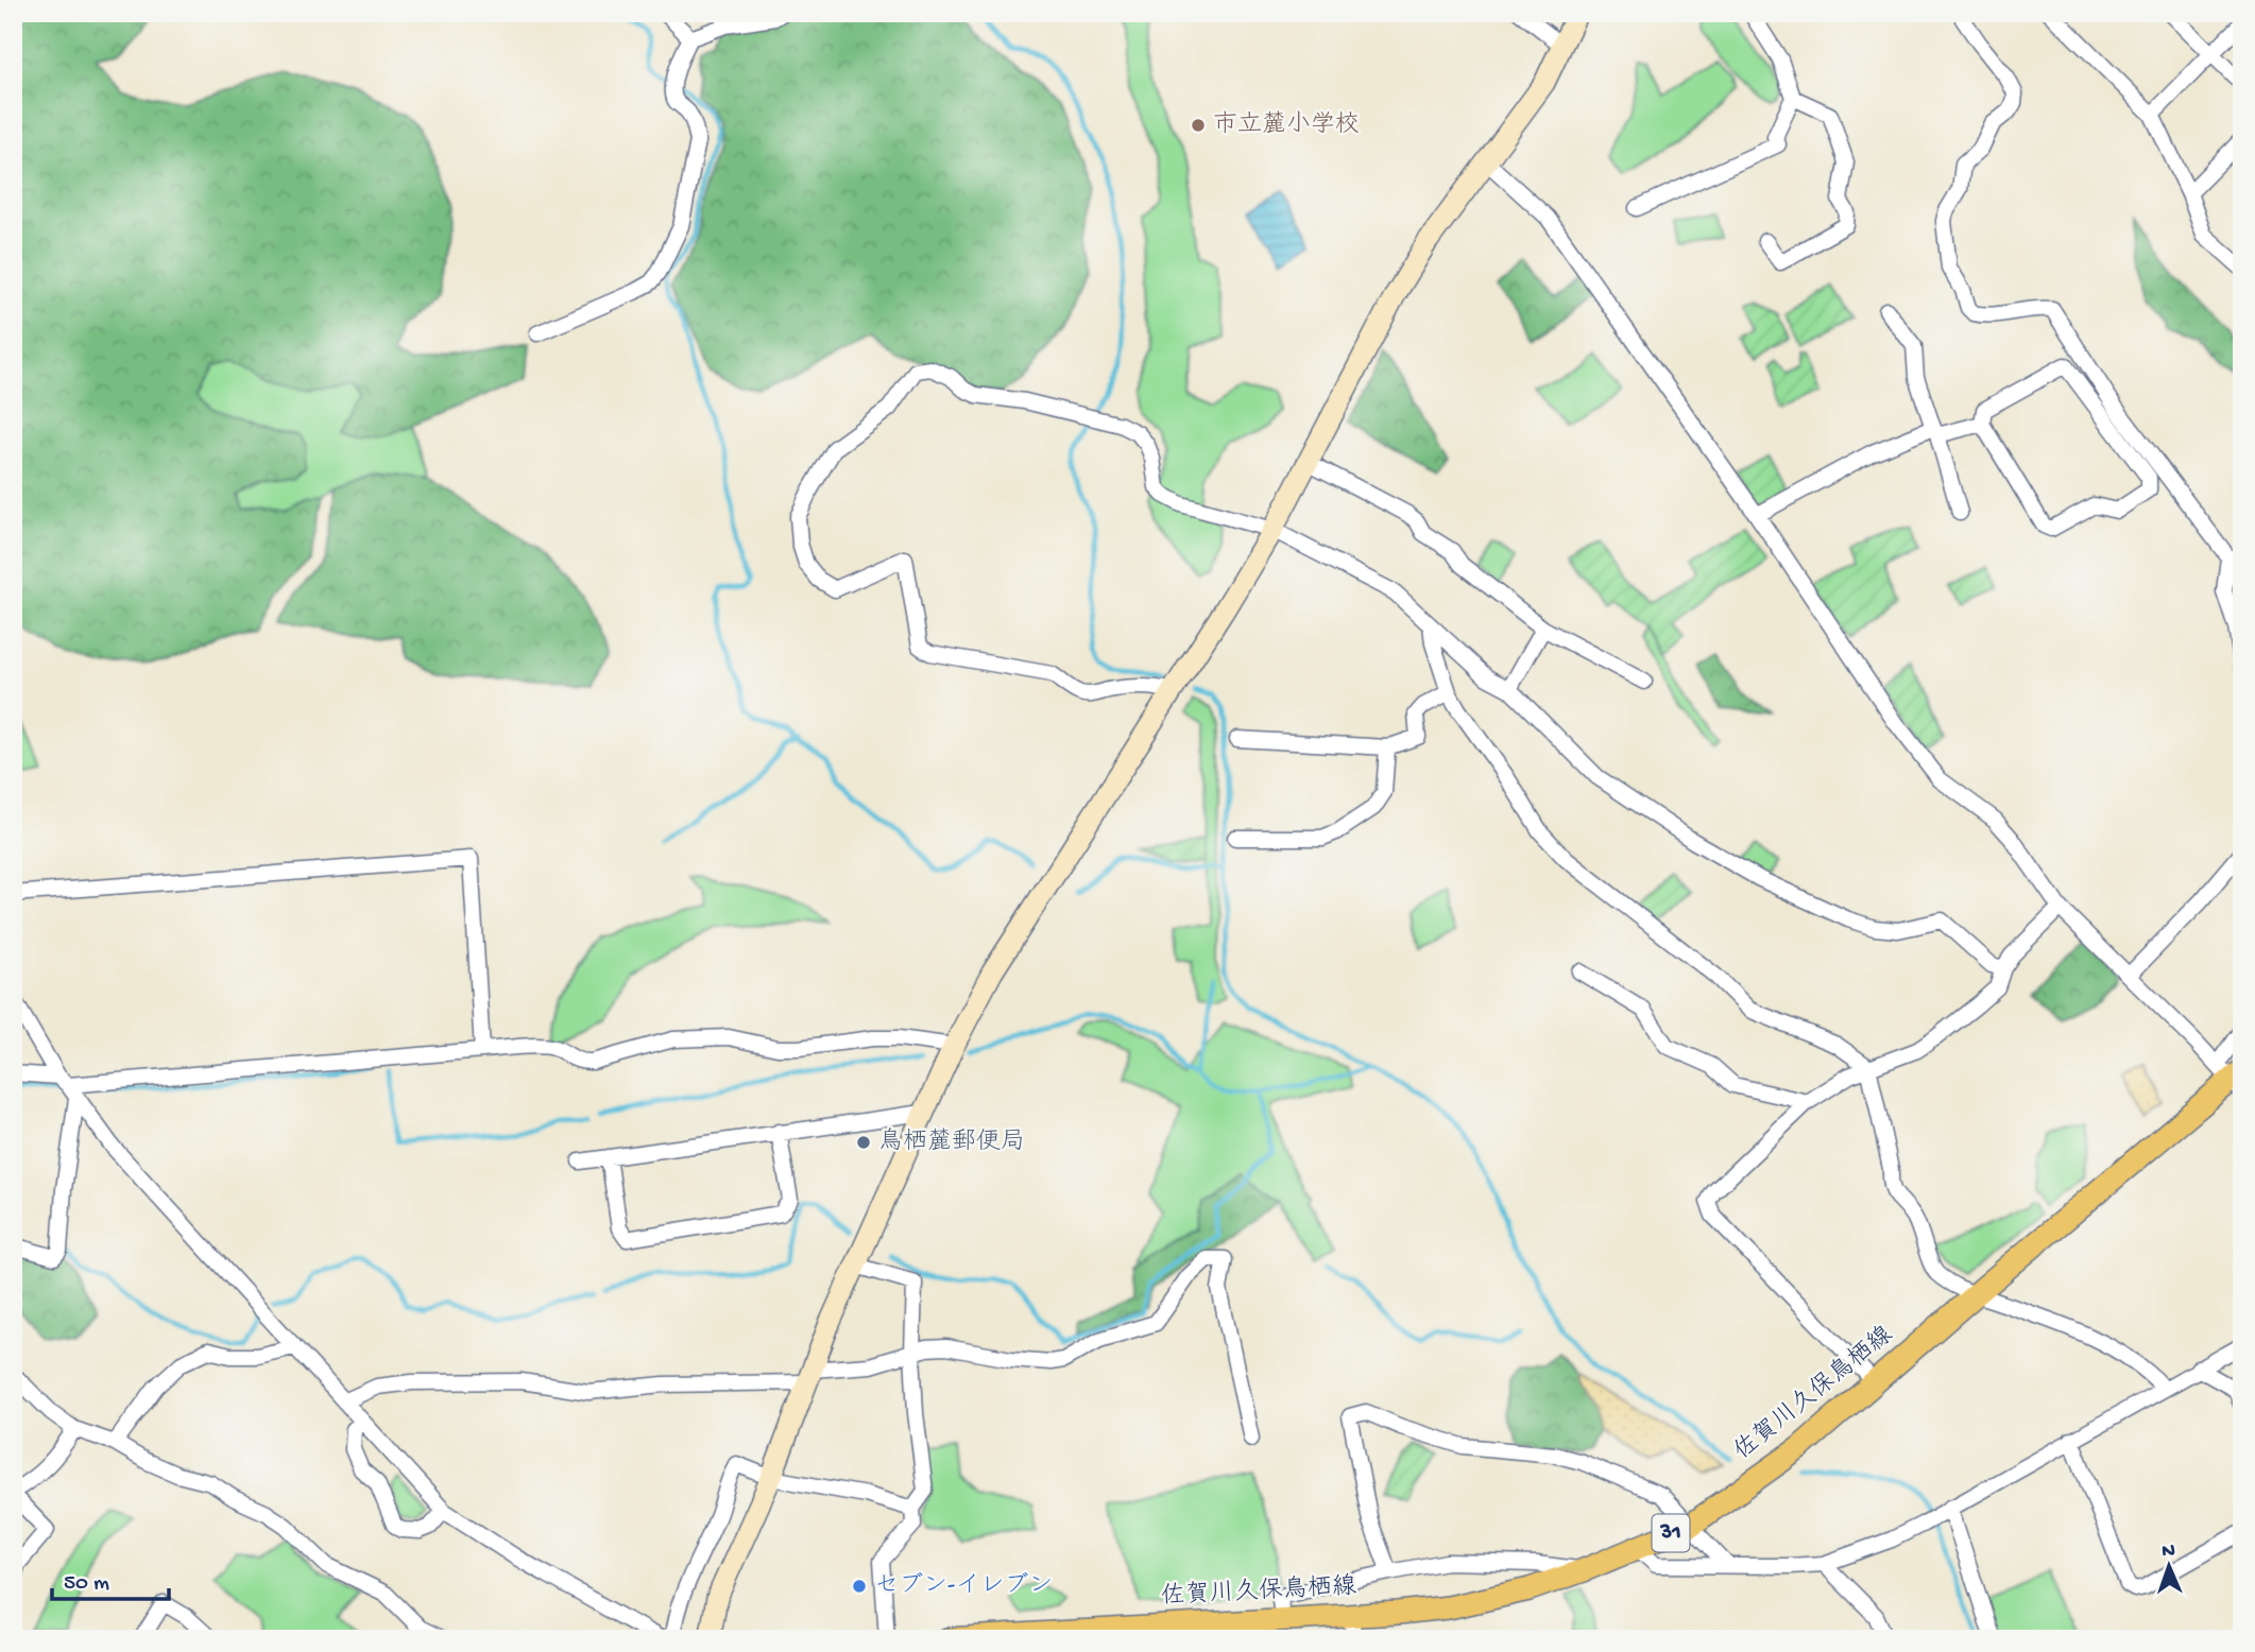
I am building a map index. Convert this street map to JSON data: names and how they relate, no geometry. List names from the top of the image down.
{
  "streets": {
    "main road": ["佐賀川久保鳥栖線", "31"]
  },
  "places": ["市立麓小学校", "鳥栖麓郵便局", "セブン-イレブン"],
  "scale_bar": "50 m",
  "north": "top"
}
